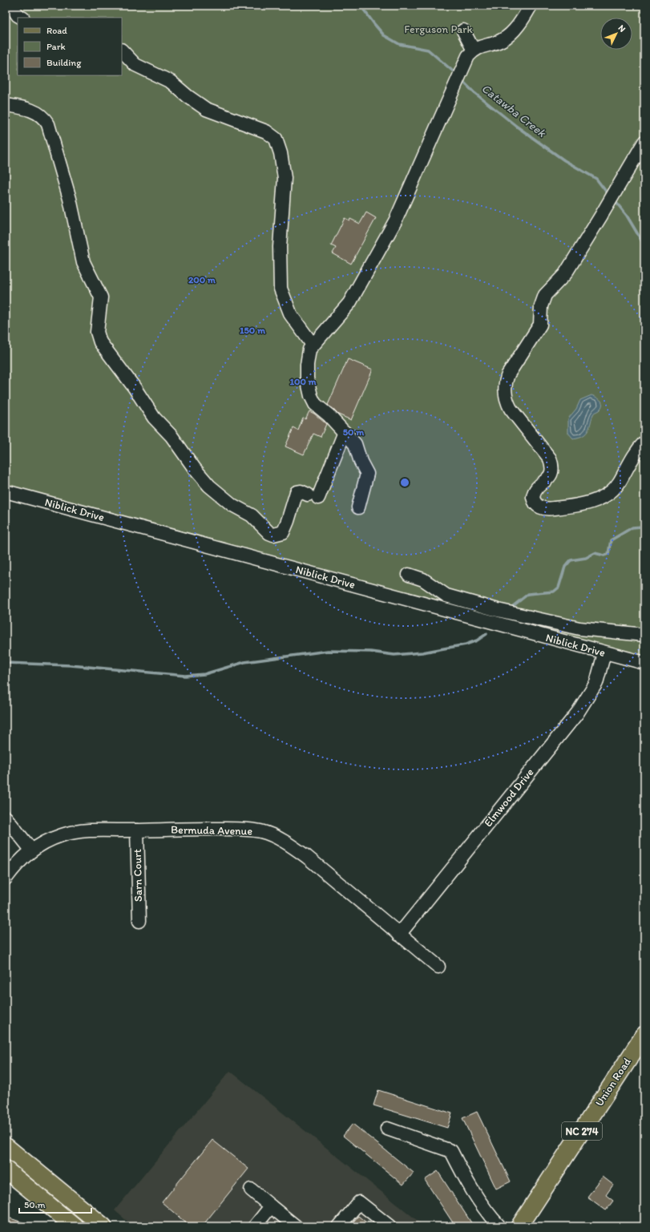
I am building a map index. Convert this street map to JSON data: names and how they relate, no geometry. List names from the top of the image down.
{
  "streets": {
    "main road": ["Union Road", "NC 274"],
    "street": [
      "Niblick Drive",
      "Elmwood Drive",
      "Bermuda Avenue",
      "Sarn Court"
    ]
  },
  "crossings": [
    ["Niblick Drive", "Elmwood Drive"],
    ["Elmwood Drive", "Bermuda Avenue"],
    ["Bermuda Avenue", "Sarn Court"]
  ],
  "water": ["Catawba Creek"],
  "parks": ["Ferguson Park"],
  "legend": ["Road", "Park", "Building"],
  "scale_bar": "50 m",
  "north": "top right",
  "rings": [
    "200 m",
    "150 m",
    "100 m",
    "50 m"
  ]
}
